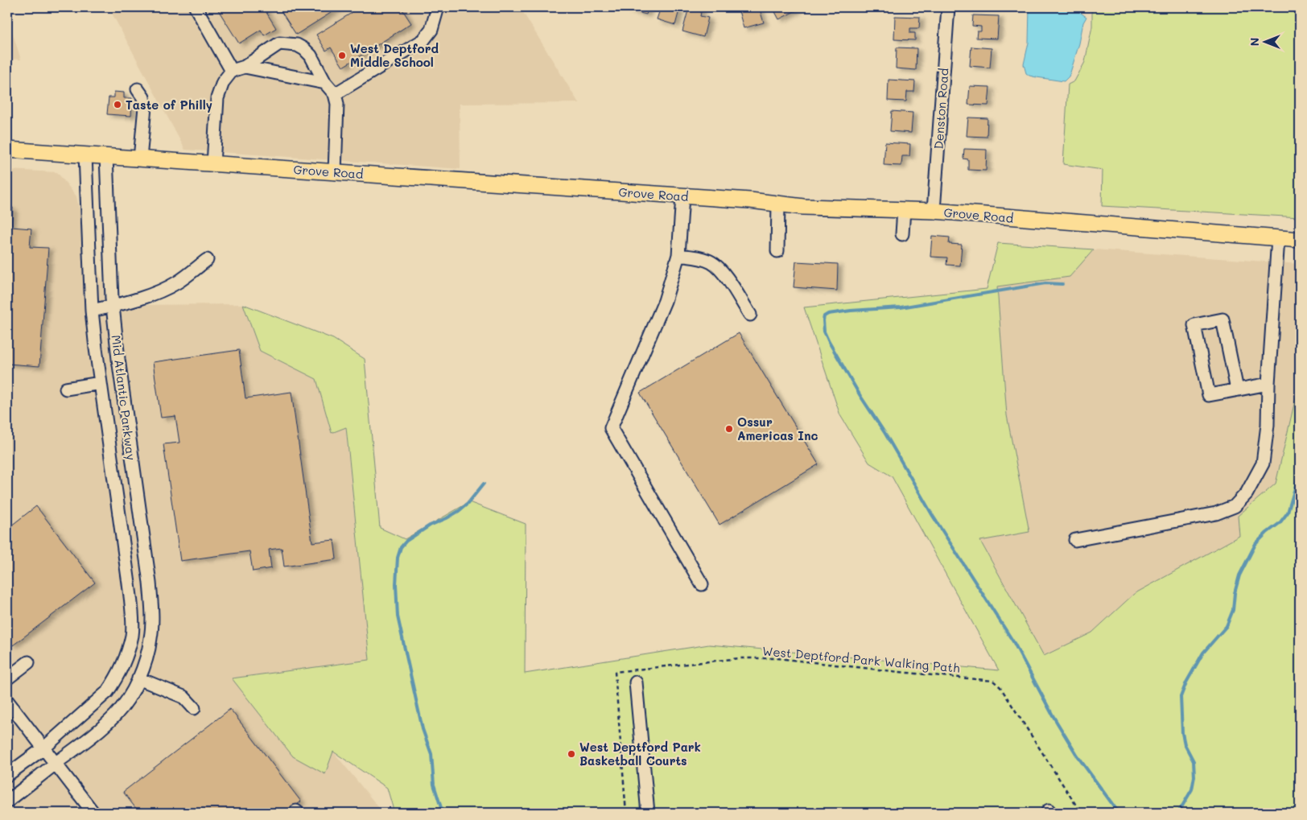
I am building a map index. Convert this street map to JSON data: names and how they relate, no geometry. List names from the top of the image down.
{
  "streets": {
    "main road": ["Grove Road"],
    "street": ["Denston Road", "Mid Atlantic Parkway"],
    "path": ["West Deptford Park Walking Path"]
  },
  "crossings": [
    ["Denston Road", "Grove Road"],
    ["Grove Road", "Mid Atlantic Parkway"]
  ],
  "places": [
    "West Deptford Middle School",
    "Taste of Philly",
    "Ossur Americas Inc",
    "West Deptford Park Basketball Courts"
  ],
  "north": "left"
}
